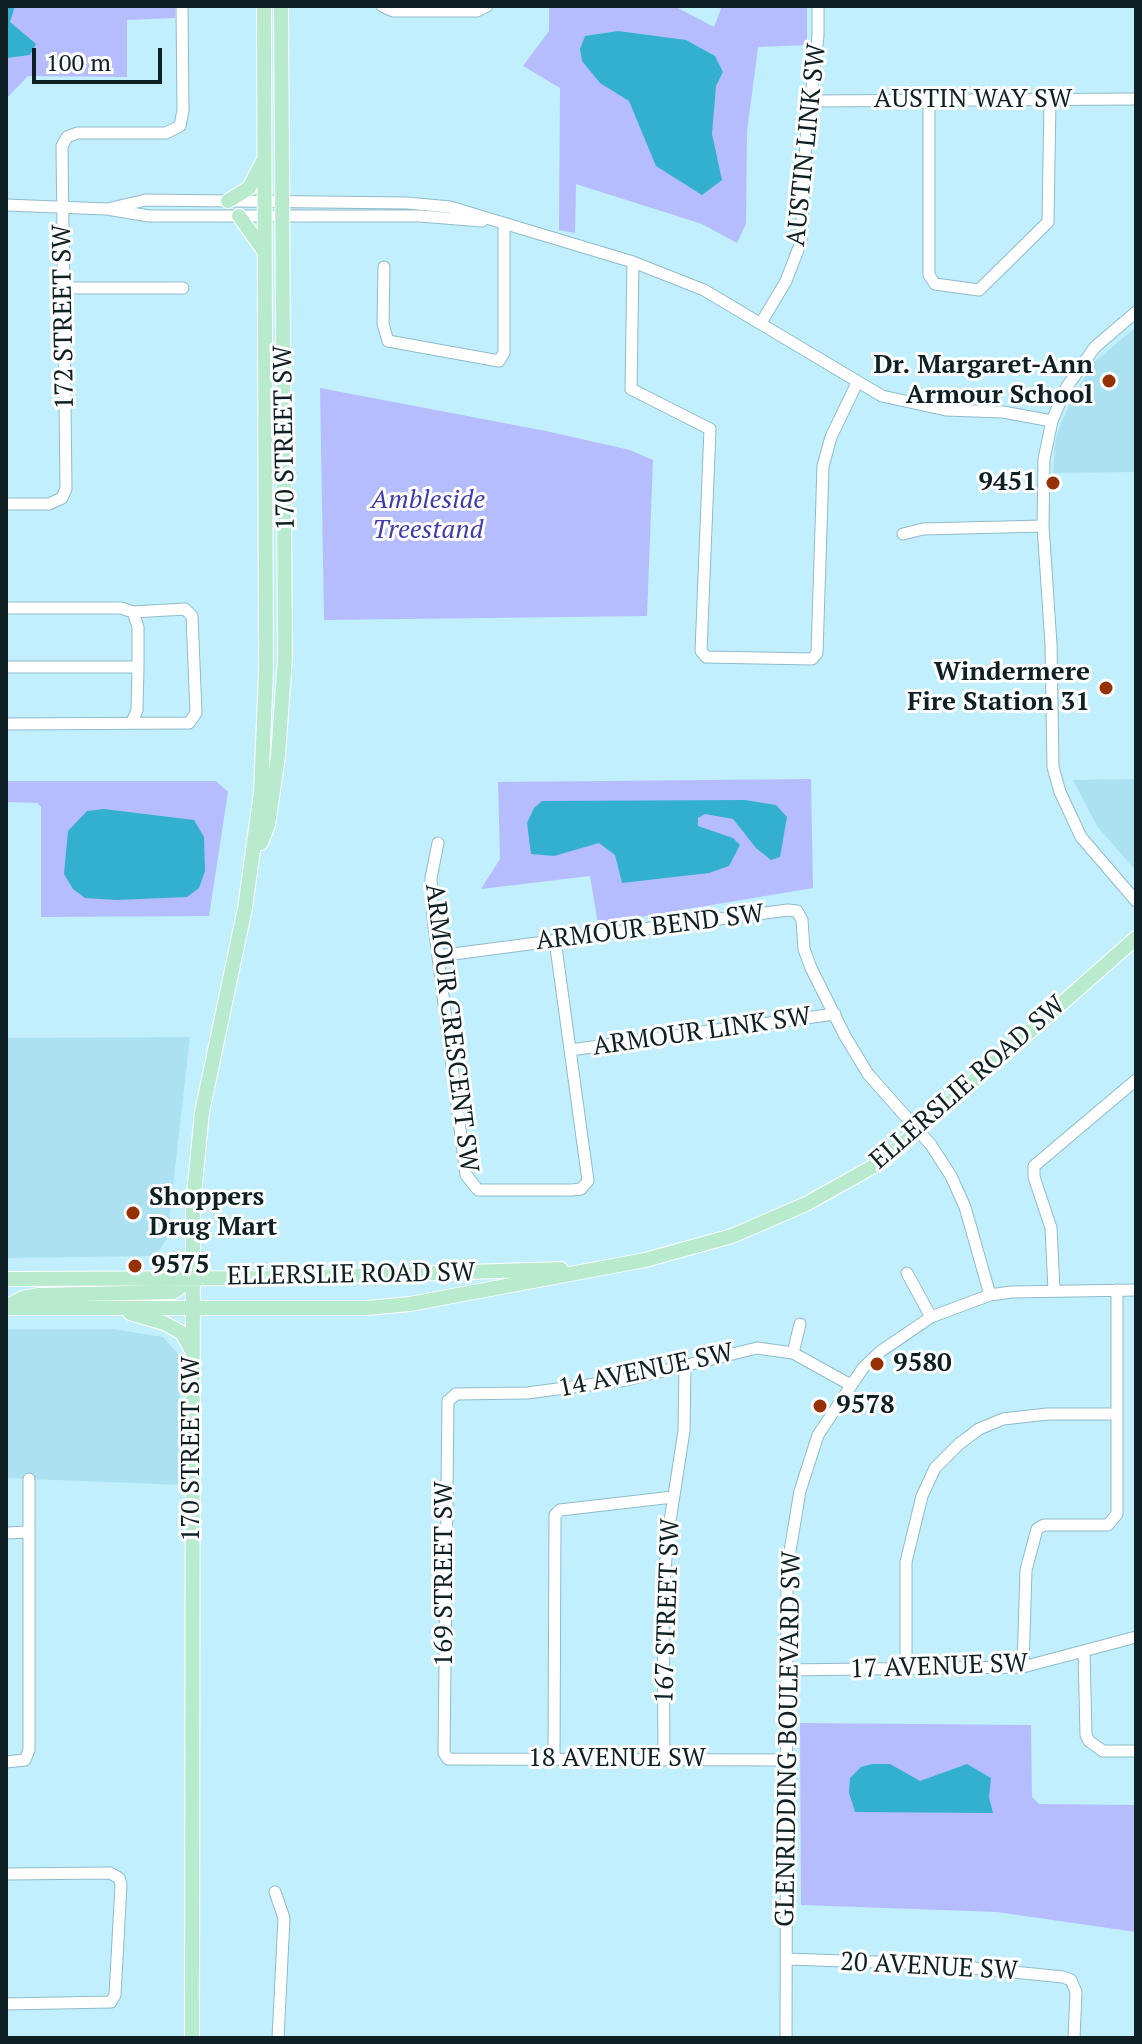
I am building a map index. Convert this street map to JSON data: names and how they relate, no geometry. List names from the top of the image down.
{
  "streets": {
    "main road": ["170 STREET SW", "ELLERSLIE ROAD SW"],
    "street": [
      "AUSTIN WAY SW",
      "AUSTIN LINK SW",
      "172 STREET SW",
      "ARMOUR BEND SW",
      "ARMOUR CRESCENT SW",
      "ARMOUR LINK SW",
      "14 AVENUE SW",
      "169 STREET SW",
      "167 STREET SW",
      "17 AVENUE SW",
      "GLENRIDDING BOULEVARD SW",
      "18 AVENUE SW",
      "20 AVENUE SW"
    ]
  },
  "crossings": [
    ["AUSTIN WAY SW", "AUSTIN LINK SW"],
    ["170 STREET SW", "ELLERSLIE ROAD SW"],
    ["ARMOUR BEND SW", "ARMOUR CRESCENT SW"],
    ["ARMOUR BEND SW", "ARMOUR LINK SW"],
    ["ARMOUR BEND SW", "ELLERSLIE ROAD SW"],
    ["ARMOUR BEND SW", "GLENRIDDING BOULEVARD SW"],
    ["ARMOUR CRESCENT SW", "ARMOUR LINK SW"],
    ["14 AVENUE SW", "169 STREET SW"],
    ["14 AVENUE SW", "167 STREET SW"],
    ["14 AVENUE SW", "GLENRIDDING BOULEVARD SW"],
    ["169 STREET SW", "18 AVENUE SW"],
    ["167 STREET SW", "18 AVENUE SW"],
    ["17 AVENUE SW", "GLENRIDDING BOULEVARD SW"],
    ["GLENRIDDING BOULEVARD SW", "18 AVENUE SW"],
    ["GLENRIDDING BOULEVARD SW", "20 AVENUE SW"]
  ],
  "parks": ["Ambleside Treestand"],
  "places": [
    "Dr. Margaret-Ann Armour School",
    "9451",
    "Windermere Fire Station 31",
    "Shoppers Drug Mart",
    "9575",
    "9580",
    "9578"
  ],
  "scale_bar": "100 m"
}
